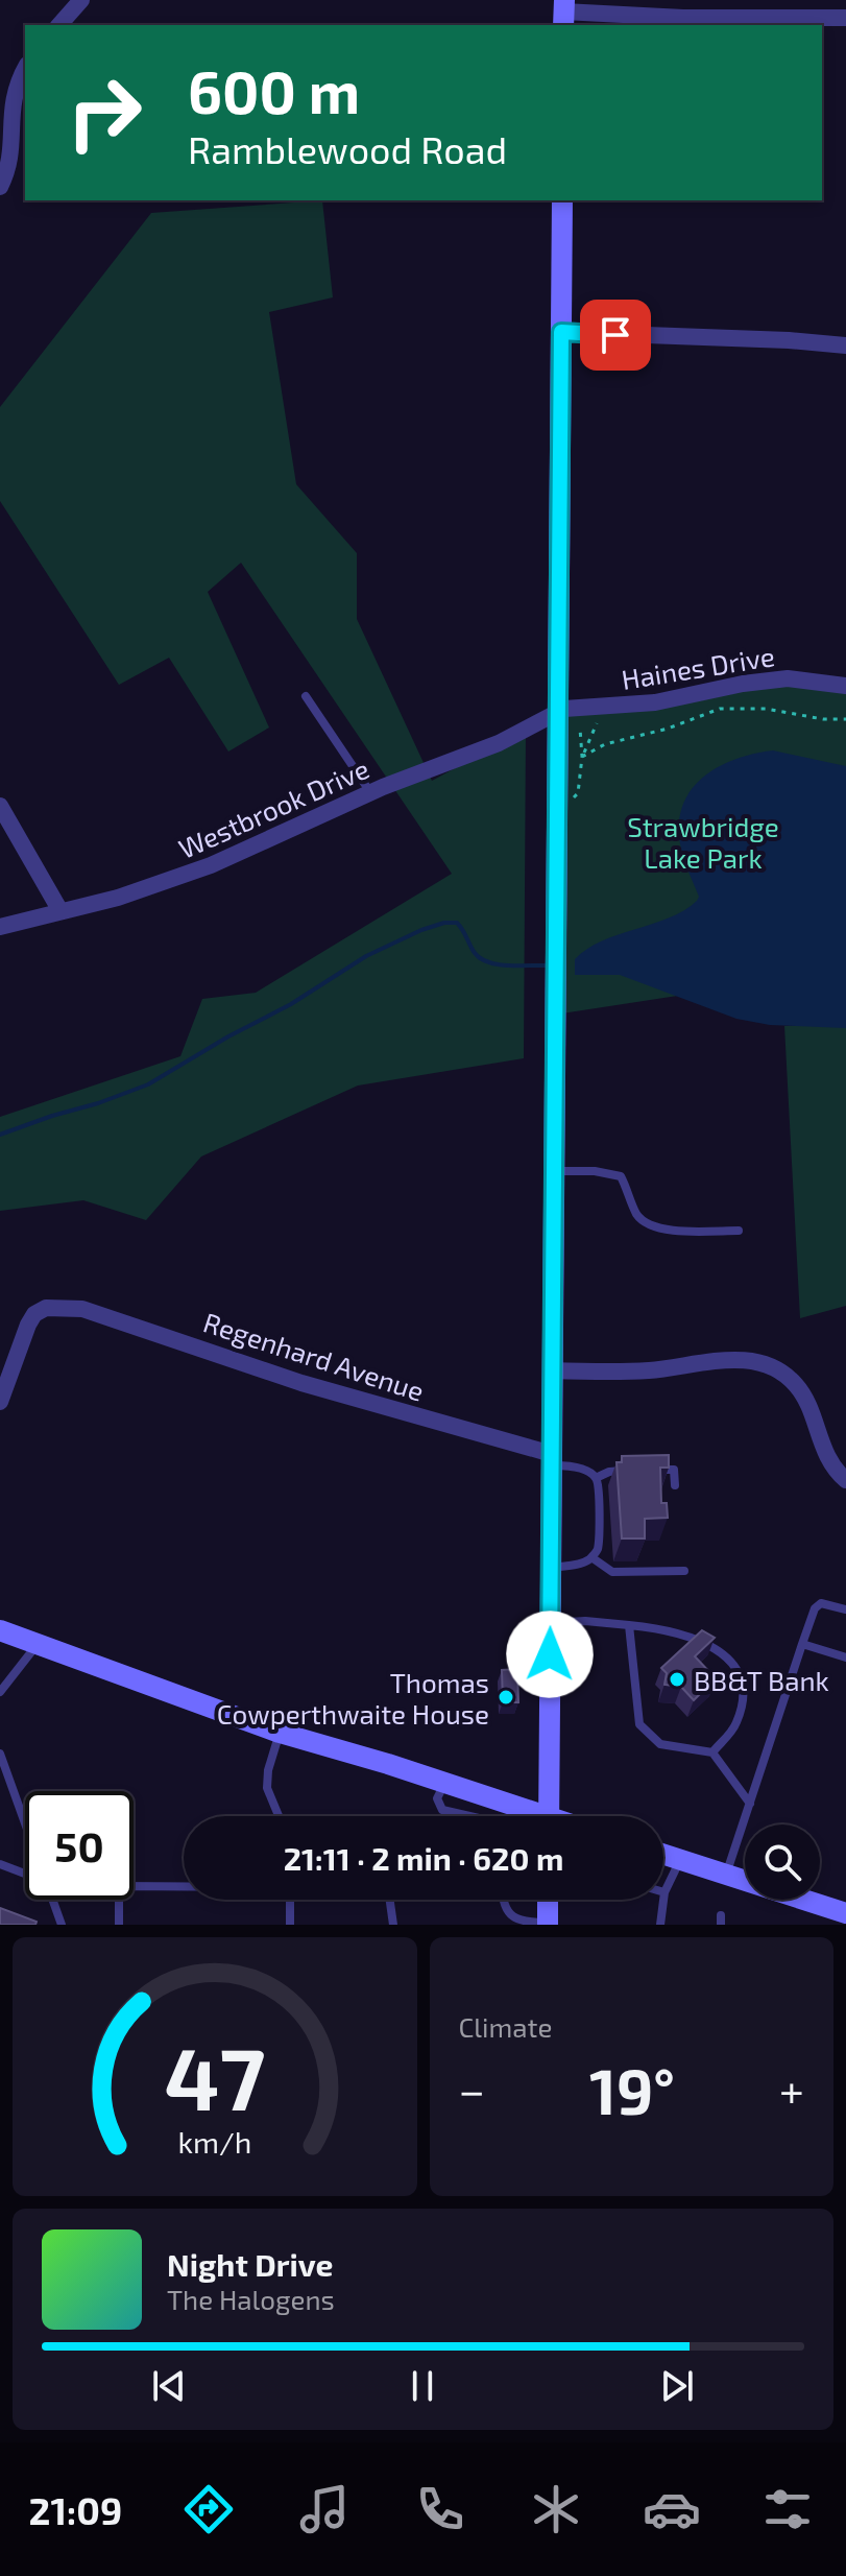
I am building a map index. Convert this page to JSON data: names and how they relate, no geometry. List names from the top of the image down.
{
  "streets": {
    "street": ["Haines Drive", "Westbrook Drive", "Regenhard Avenue"]
  },
  "crossings": [
    ["Haines Drive", "Westbrook Drive"]
  ],
  "parks": ["Strawbridge Lake Park"],
  "places": ["BB&T Bank", "Thomas Cowperthwaite House"],
  "page": {
    "turn": ["600 m", "Ramblewood Road"],
    "limit": "50",
    "trip": "21:11 · 2 min · 620 m",
    "tile": "Climate",
    "heat": ["−", "19°", "+"],
    "song": ["Night Drive", "The Halogens"],
    "tabs": "21:09",
    "gauge": ["47", "km/h"]
  }
}
